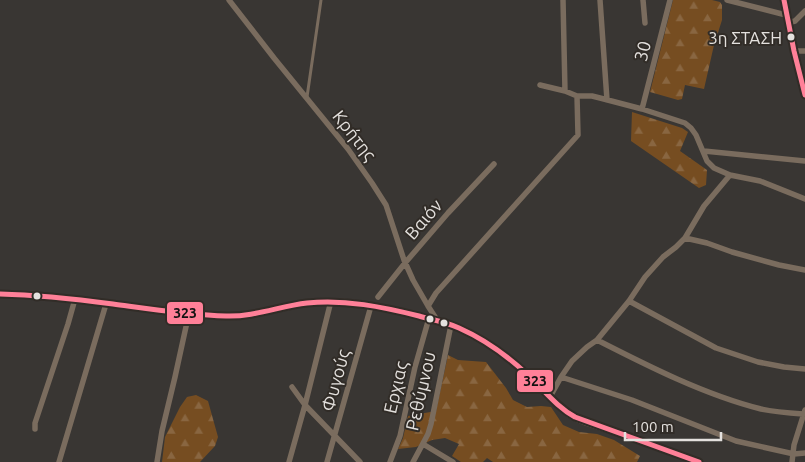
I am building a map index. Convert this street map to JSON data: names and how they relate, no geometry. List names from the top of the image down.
{
  "streets": {
    "street": [
      "30",
      "Κρήτης",
      "Βαιόν",
      "Φυγούς",
      "Ερχιας",
      "Ρεθύμνου"
    ]
  },
  "crossings": [
    ["Κρήτης", "Βαιόν"]
  ],
  "places": ["3η ΣΤΑΣΗ"],
  "lines": ["transit line 323"],
  "scale_bar": "100 m"
}
